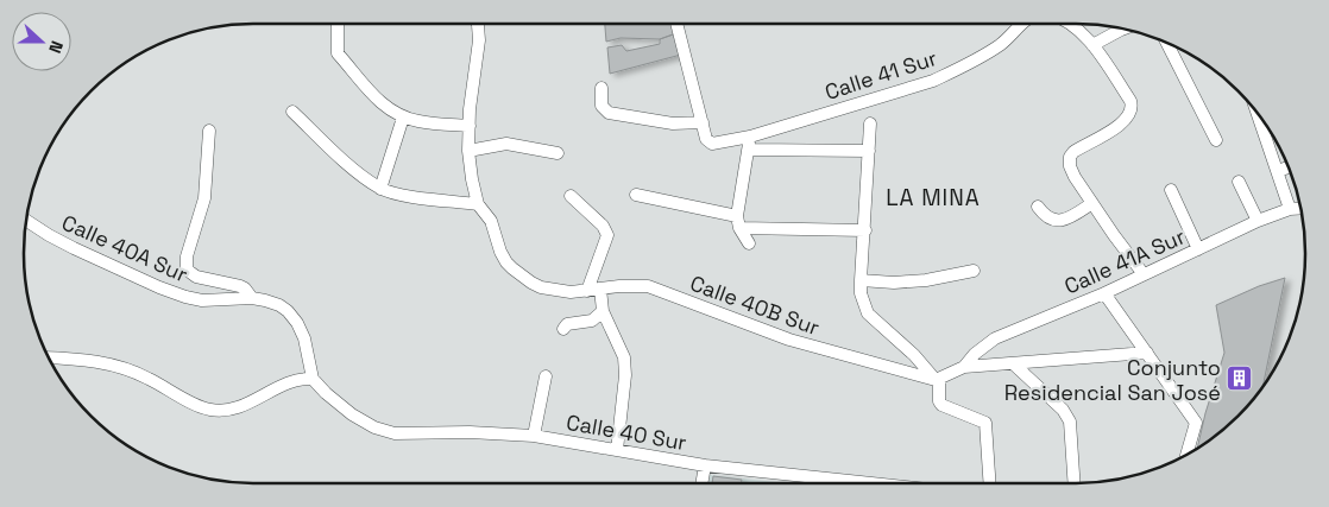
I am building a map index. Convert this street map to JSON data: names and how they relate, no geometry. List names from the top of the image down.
{
  "streets": {
    "street": [
      "Calle 41 Sur",
      "Calle 40A Sur",
      "Calle 41A Sur",
      "Calle 40B Sur",
      "Calle 40 Sur"
    ]
  },
  "crossings": [
    ["Calle 40A Sur", "Calle 40 Sur"]
  ],
  "districts": ["LA MINA"],
  "places": {
    "building": ["Conjunto Residencial San José"]
  },
  "north": "right"
}
